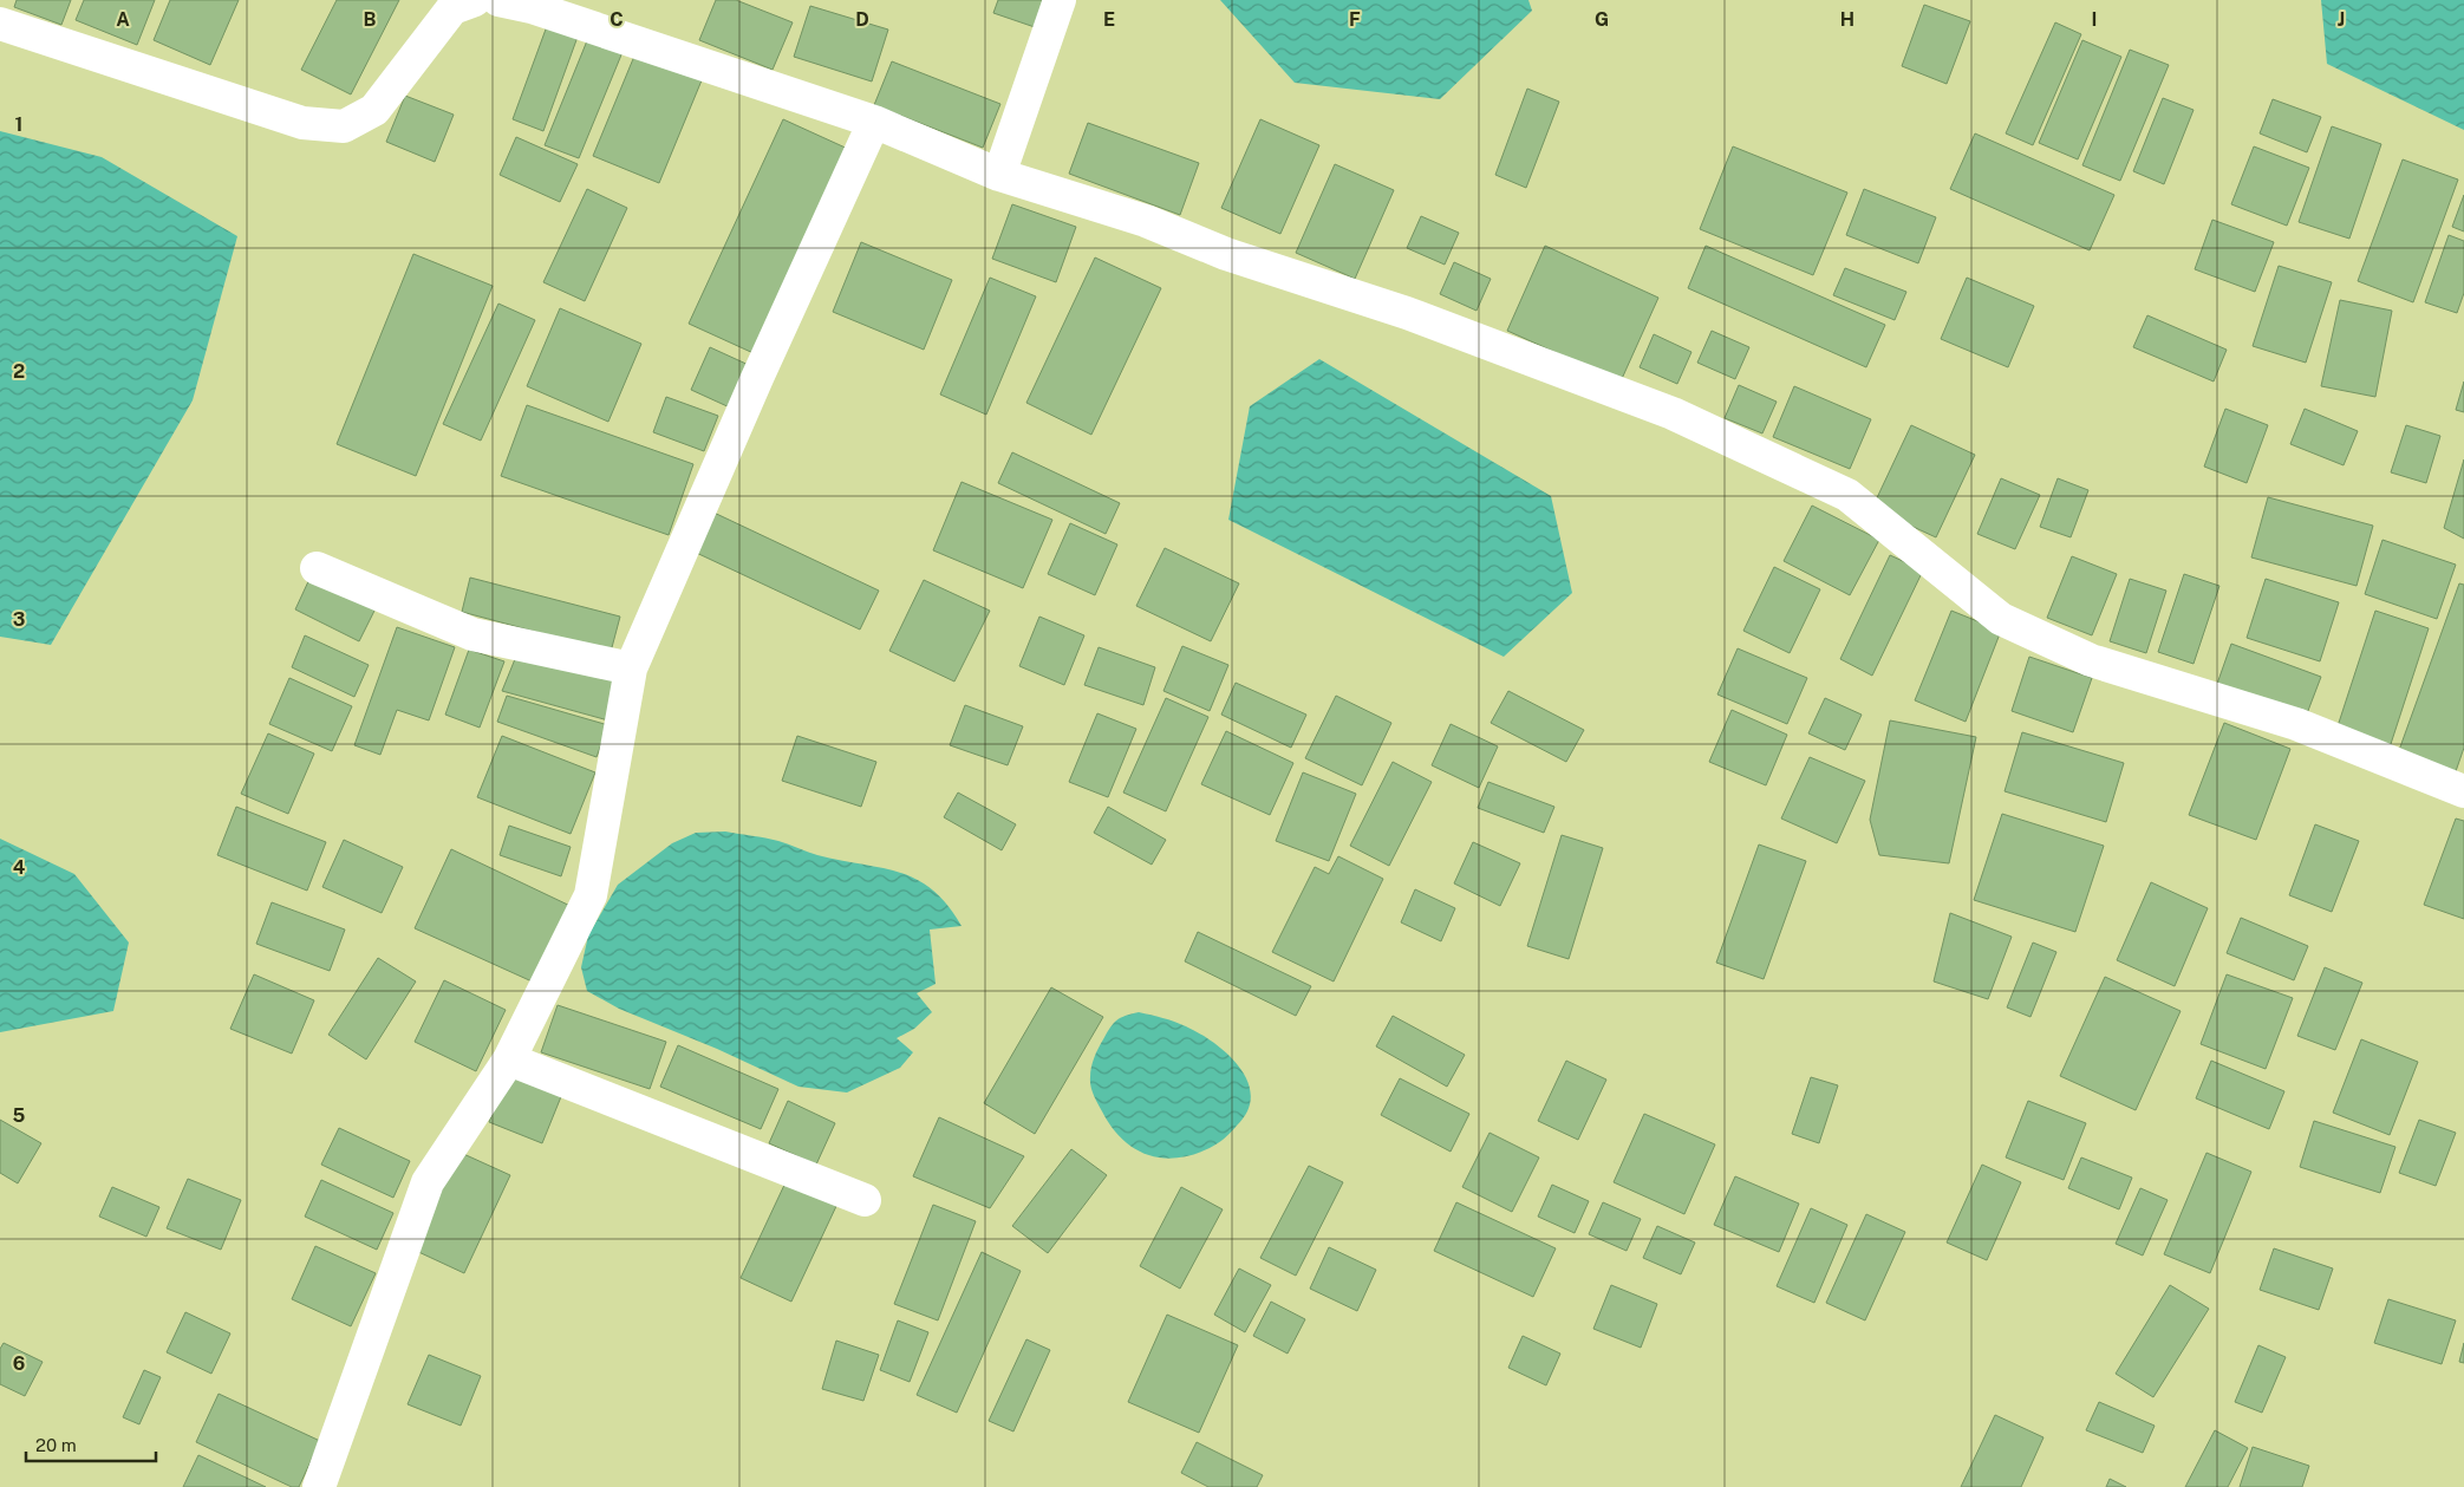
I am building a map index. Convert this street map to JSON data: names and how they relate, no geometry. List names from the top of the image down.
{
  "scale_bar": "20 m",
  "grid": {
    "columns": [
      "A",
      "B",
      "C",
      "D",
      "E",
      "F",
      "G",
      "H",
      "I",
      "J"
    ],
    "rows": [
      "1",
      "2",
      "3",
      "4",
      "5",
      "6"
    ]
  }
}
